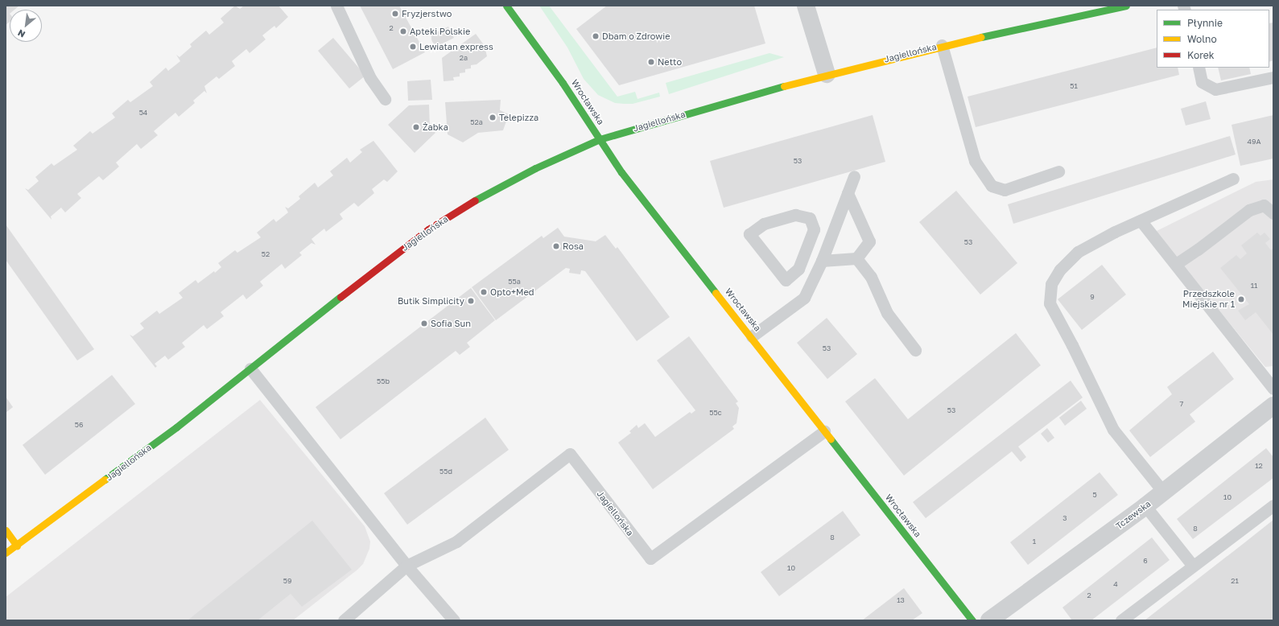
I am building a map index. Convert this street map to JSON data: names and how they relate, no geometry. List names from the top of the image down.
{
  "streets": {
    "street": ["Jagiellońska", "Wrocławska", "Tczewska"]
  },
  "crossings": [
    ["Jagiellońska", "Wrocławska"]
  ],
  "places": [
    "Fryzjerstwo",
    "Apteki Polskie",
    "Dbam o Zdrowie",
    "Lewiatan express",
    "Netto",
    "Telepizza",
    "Żabka",
    "Rosa",
    "Opto+Med",
    "Przedszkole Miejskie nr 1",
    "Butik Simplicity",
    "Sofia Sun"
  ],
  "house_numbers": [
    "2",
    "2a",
    "51",
    "54",
    "52a",
    "49A",
    "53",
    "53",
    "52",
    "55a",
    "11",
    "9",
    "53",
    "55b",
    "7",
    "53",
    "55c",
    "56",
    "12",
    "55d",
    "5",
    "10",
    "3",
    "8",
    "8",
    "1",
    "6",
    "10",
    "59",
    "21",
    "4",
    "2",
    "13"
  ],
  "legend": ["Płynnie", "Wolno", "Korek"],
  "north": "bottom left"
}
